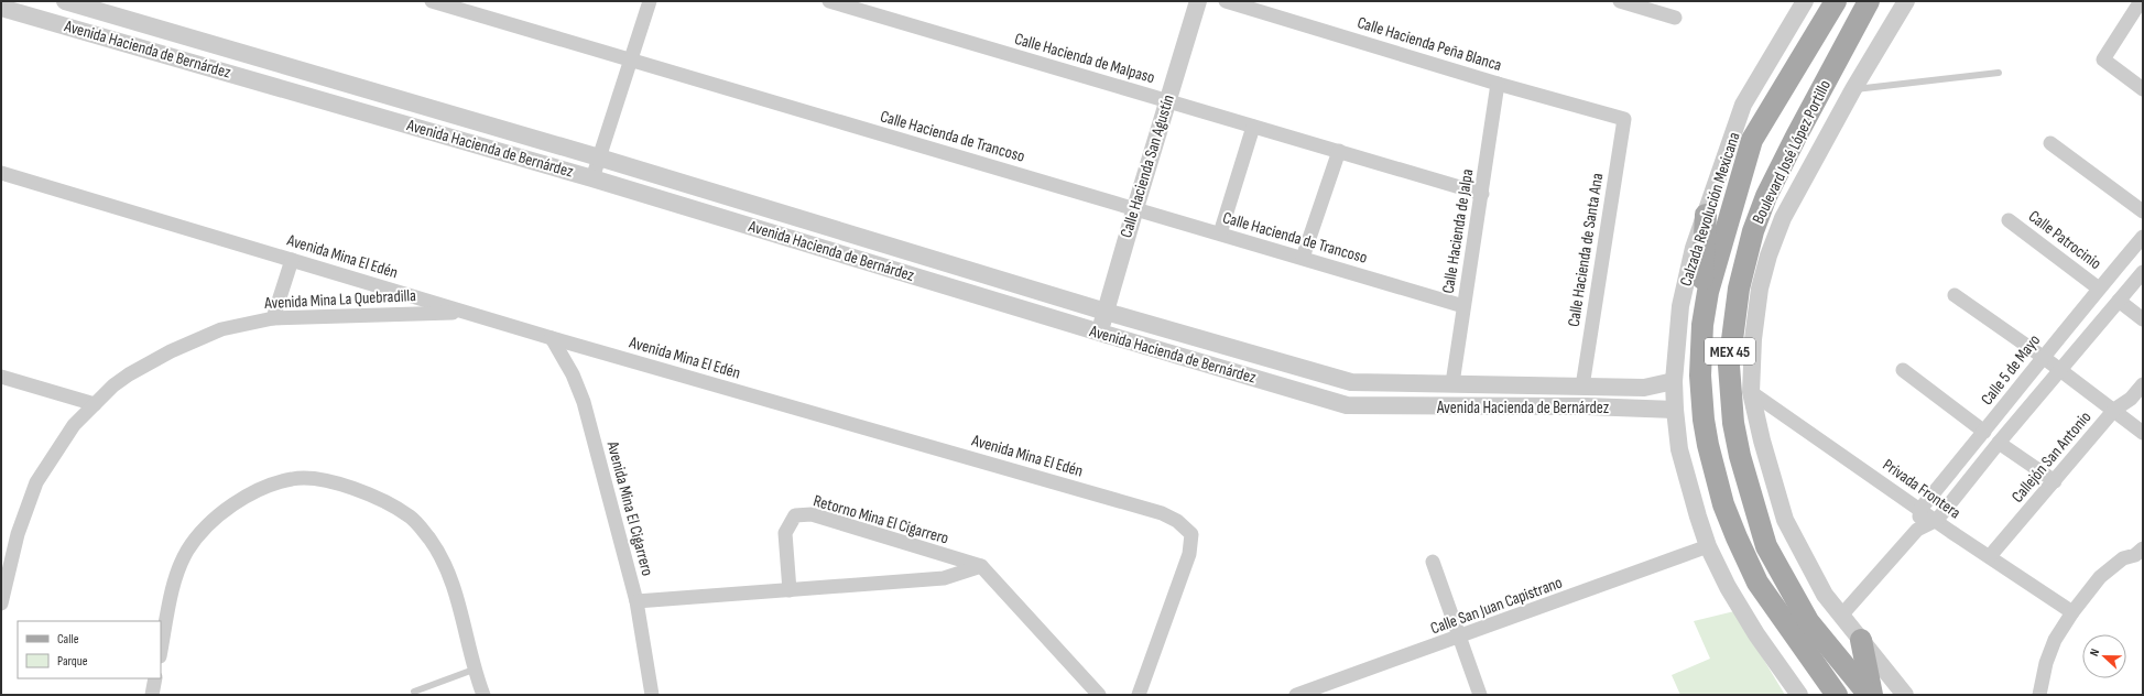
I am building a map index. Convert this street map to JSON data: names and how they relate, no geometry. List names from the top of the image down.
{
  "streets": {
    "main road": ["Boulevard José López Portillo", "MEX 45"],
    "street": [
      "Calle Hacienda Peña Blanca",
      "Avenida Hacienda de Bernárdez",
      "Calle Hacienda de Malpaso",
      "Calle Hacienda de Trancoso",
      "Calle Hacienda San Agustín",
      "Calzada Revolución Mexicana",
      "Calle Hacienda de Jalpa",
      "Calle Patrocinio",
      "Calle Hacienda de Santa Ana",
      "Avenida Mina El Edén",
      "Avenida Mina La Quebradilla",
      "Calle 5 de Mayo",
      "Callejón San Antonio",
      "Privada Frontera",
      "Avenida Mina El Cigarrero",
      "Retorno Mina El Cigarrero",
      "Calle San Juan Capistrano"
    ]
  },
  "crossings": [
    ["Calle Hacienda Peña Blanca", "Calle Hacienda de Jalpa"],
    ["Calle Hacienda Peña Blanca", "Calle Hacienda de Santa Ana"],
    ["Avenida Hacienda de Bernárdez", "Calle Hacienda San Agustín"],
    ["Avenida Hacienda de Bernárdez", "Calzada Revolución Mexicana"],
    ["Avenida Hacienda de Bernárdez", "Calle Hacienda de Jalpa"],
    ["Avenida Hacienda de Bernárdez", "Calle Hacienda de Santa Ana"],
    ["Calle Hacienda de Malpaso", "Calle Hacienda San Agustín"],
    ["Calle Hacienda de Malpaso", "Calle Hacienda de Jalpa"],
    ["Calle Hacienda de Trancoso", "Calle Hacienda San Agustín"],
    ["Calle Hacienda de Trancoso", "Calle Hacienda de Jalpa"],
    ["Calzada Revolución Mexicana", "Calle San Juan Capistrano"],
    ["Calle Patrocinio", "Calle 5 de Mayo"],
    ["Avenida Mina El Edén", "Avenida Mina La Quebradilla"],
    ["Avenida Mina El Edén", "Avenida Mina El Cigarrero"],
    ["Calle 5 de Mayo", "Privada Frontera"],
    ["Callejón San Antonio", "Privada Frontera"]
  ],
  "legend": ["Calle", "Parque"],
  "north": "left"
}
